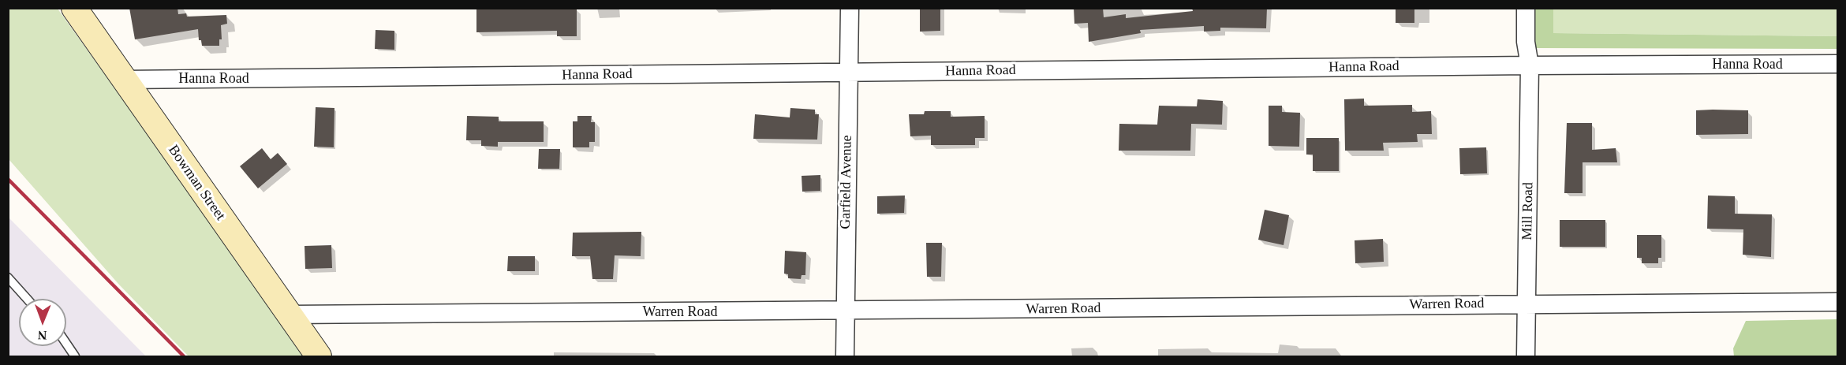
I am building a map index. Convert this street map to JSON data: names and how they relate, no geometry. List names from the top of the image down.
{
  "streets": {
    "street": [
      "Hanna Road",
      "Garfield Avenue",
      "Bowman Street",
      "Mill Road",
      "Warren Road"
    ]
  },
  "crossings": [
    ["Hanna Road", "Garfield Avenue"],
    ["Hanna Road", "Bowman Street"],
    ["Hanna Road", "Mill Road"],
    ["Garfield Avenue", "Warren Road"],
    ["Bowman Street", "Warren Road"],
    ["Mill Road", "Warren Road"]
  ],
  "north": "bottom"
}
